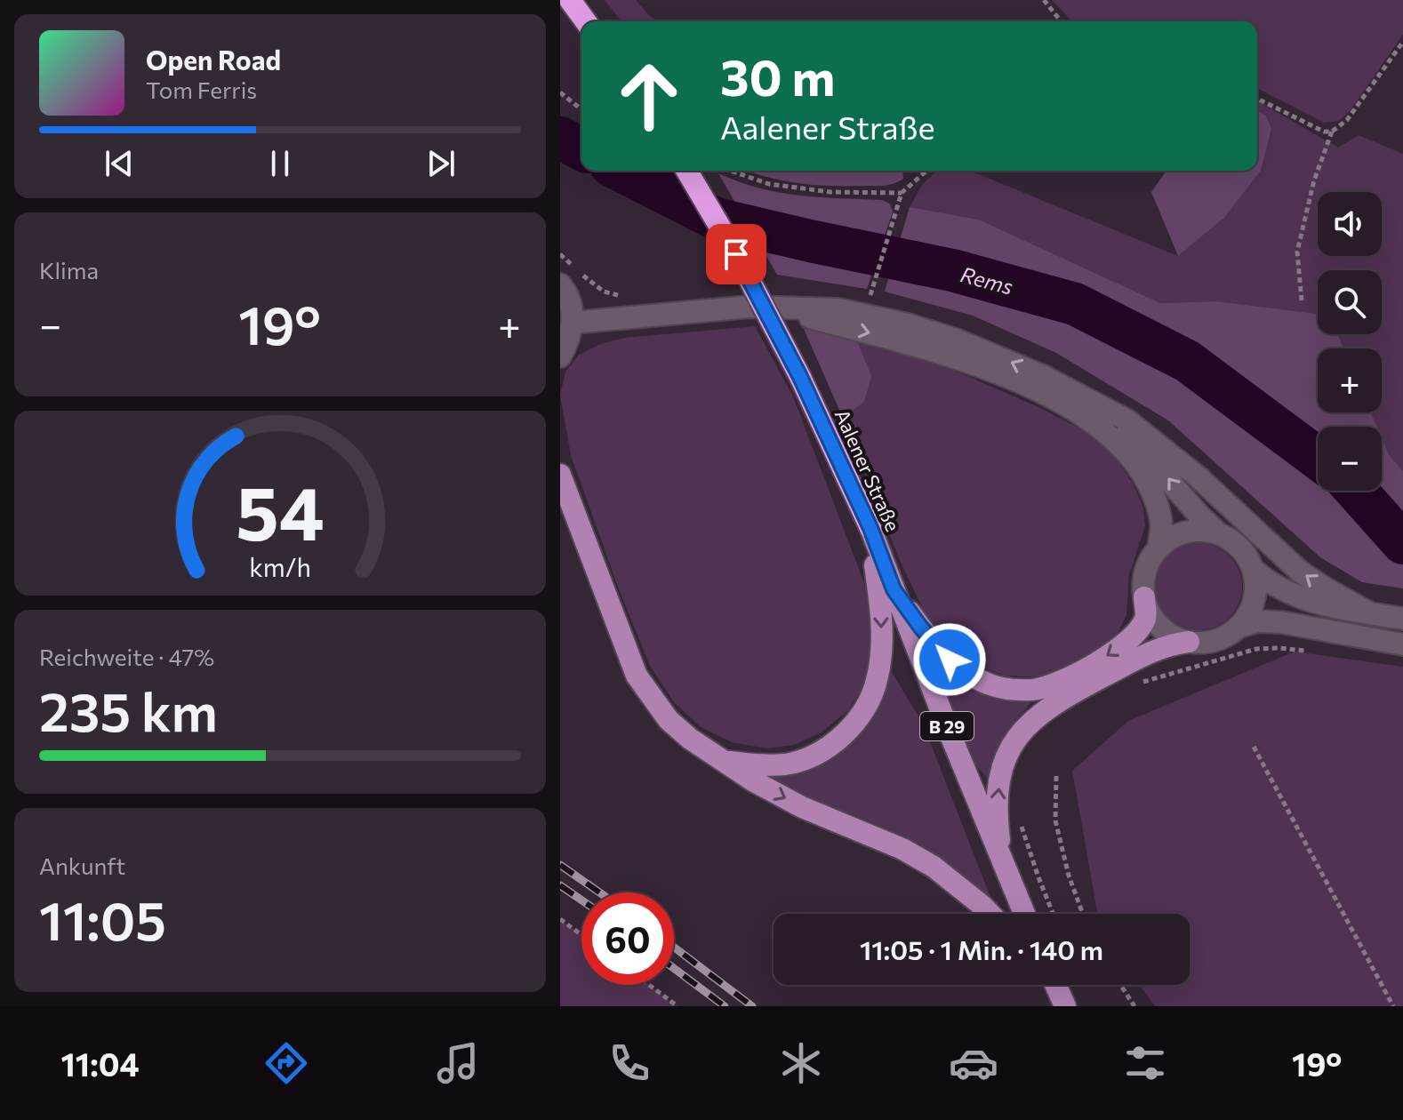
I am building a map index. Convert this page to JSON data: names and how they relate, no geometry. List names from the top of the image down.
{
  "streets": {
    "highway": ["Aalener Straße", "B 29"]
  },
  "water": ["Rems"],
  "page": {
    "turn": ["30 m", "Aalener Straße"],
    "song": ["Open Road", "Tom Ferris"],
    "map_buttons": ["+", "−"],
    "tile": [
      "Klima",
      ["Reichweite · 47%", "235 km"],
      ["Ankunft", "11:05"]
    ],
    "heat": ["−", "19°", "+"],
    "limit": "60",
    "trip": "11:05 · 1 Min. · 140 m",
    "tabs": ["11:04", "19°"],
    "gauge": ["54", "km/h"]
  }
}
